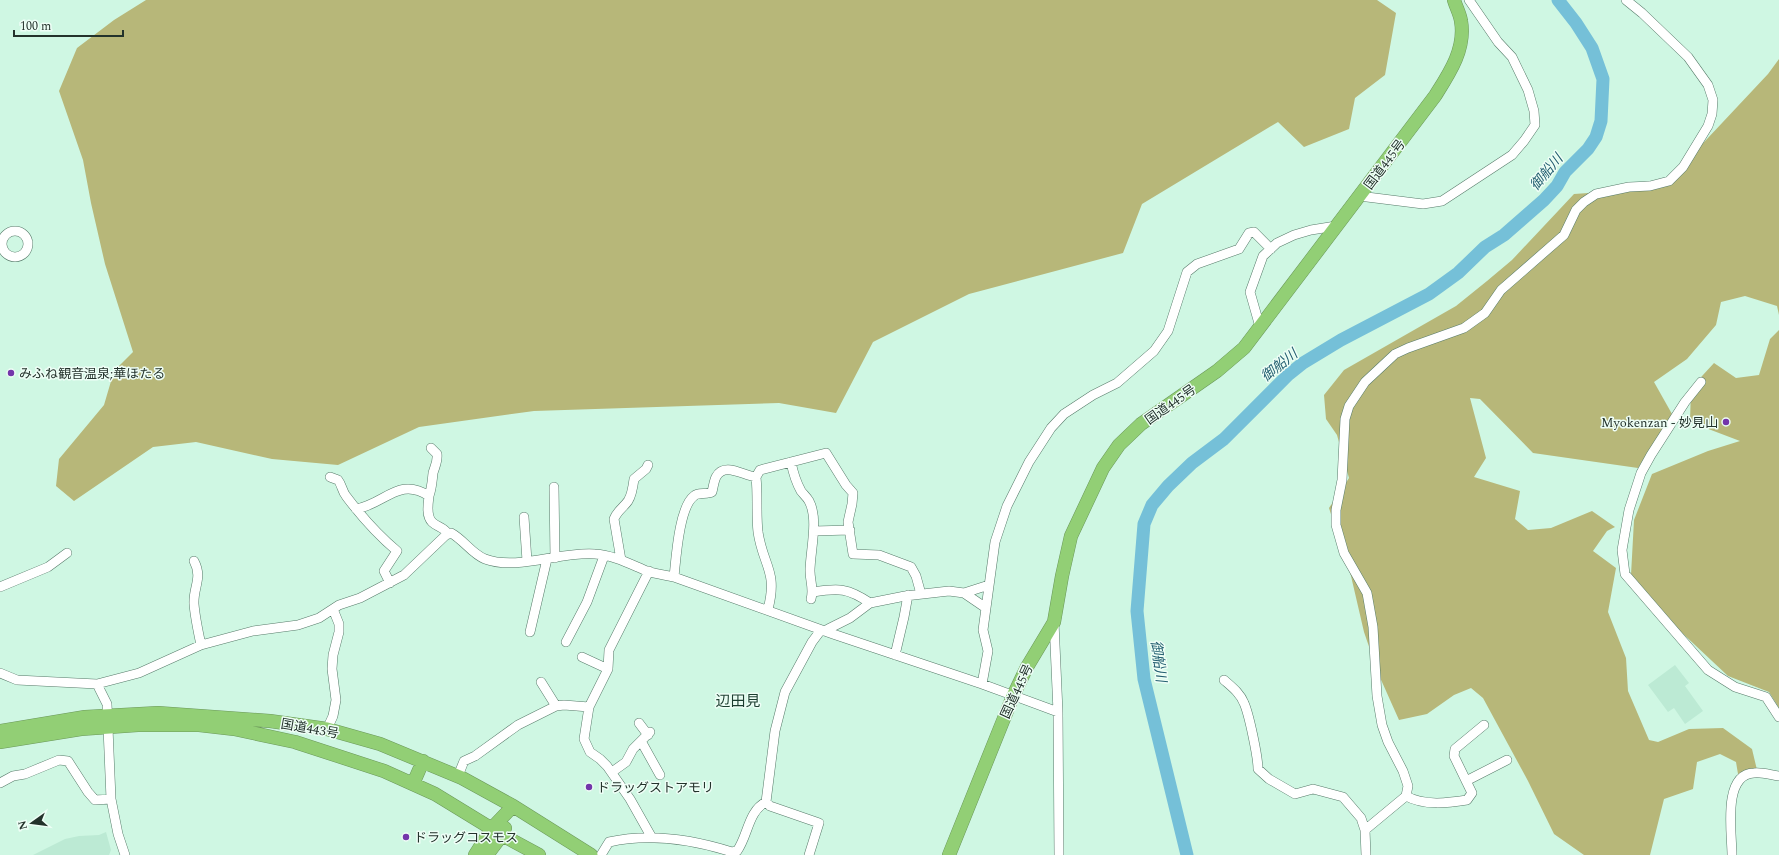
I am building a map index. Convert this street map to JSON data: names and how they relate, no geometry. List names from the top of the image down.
{
  "streets": {
    "highway": ["国道445号", "国道443号"]
  },
  "districts": ["辺田見"],
  "water": ["御船川"],
  "places": [
    "みふね観音温泉;華ほたる",
    "Myokenzan - 妙見山",
    "ドラッグストアモリ",
    "ドラッグコスモス"
  ],
  "scale_bar": "100 m",
  "north": "left"
}
